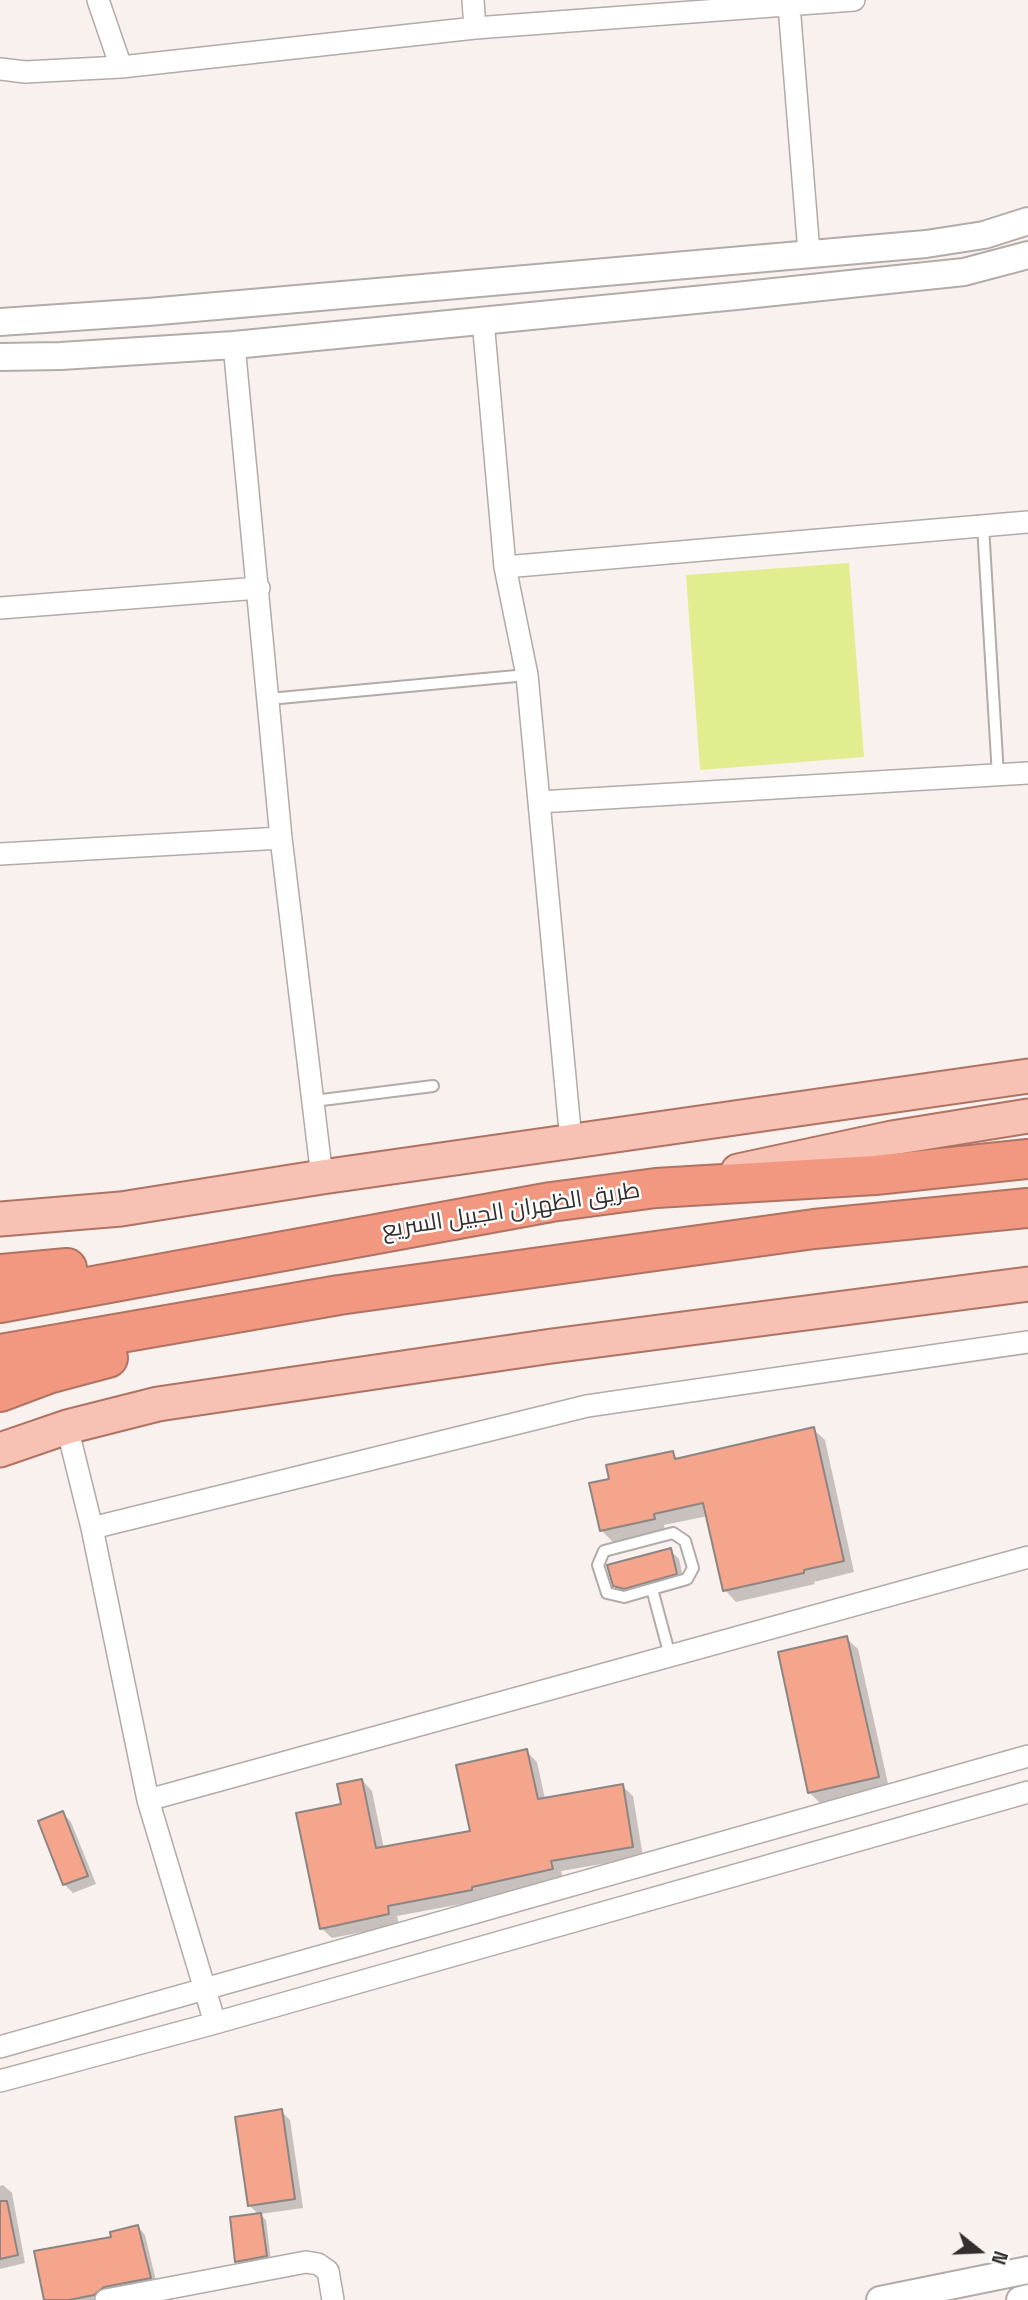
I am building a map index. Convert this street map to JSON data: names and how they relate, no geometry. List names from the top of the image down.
{
  "streets": {
    "highway": ["طريق الظهران الجبيل السريع"]
  },
  "north": "right"
}
